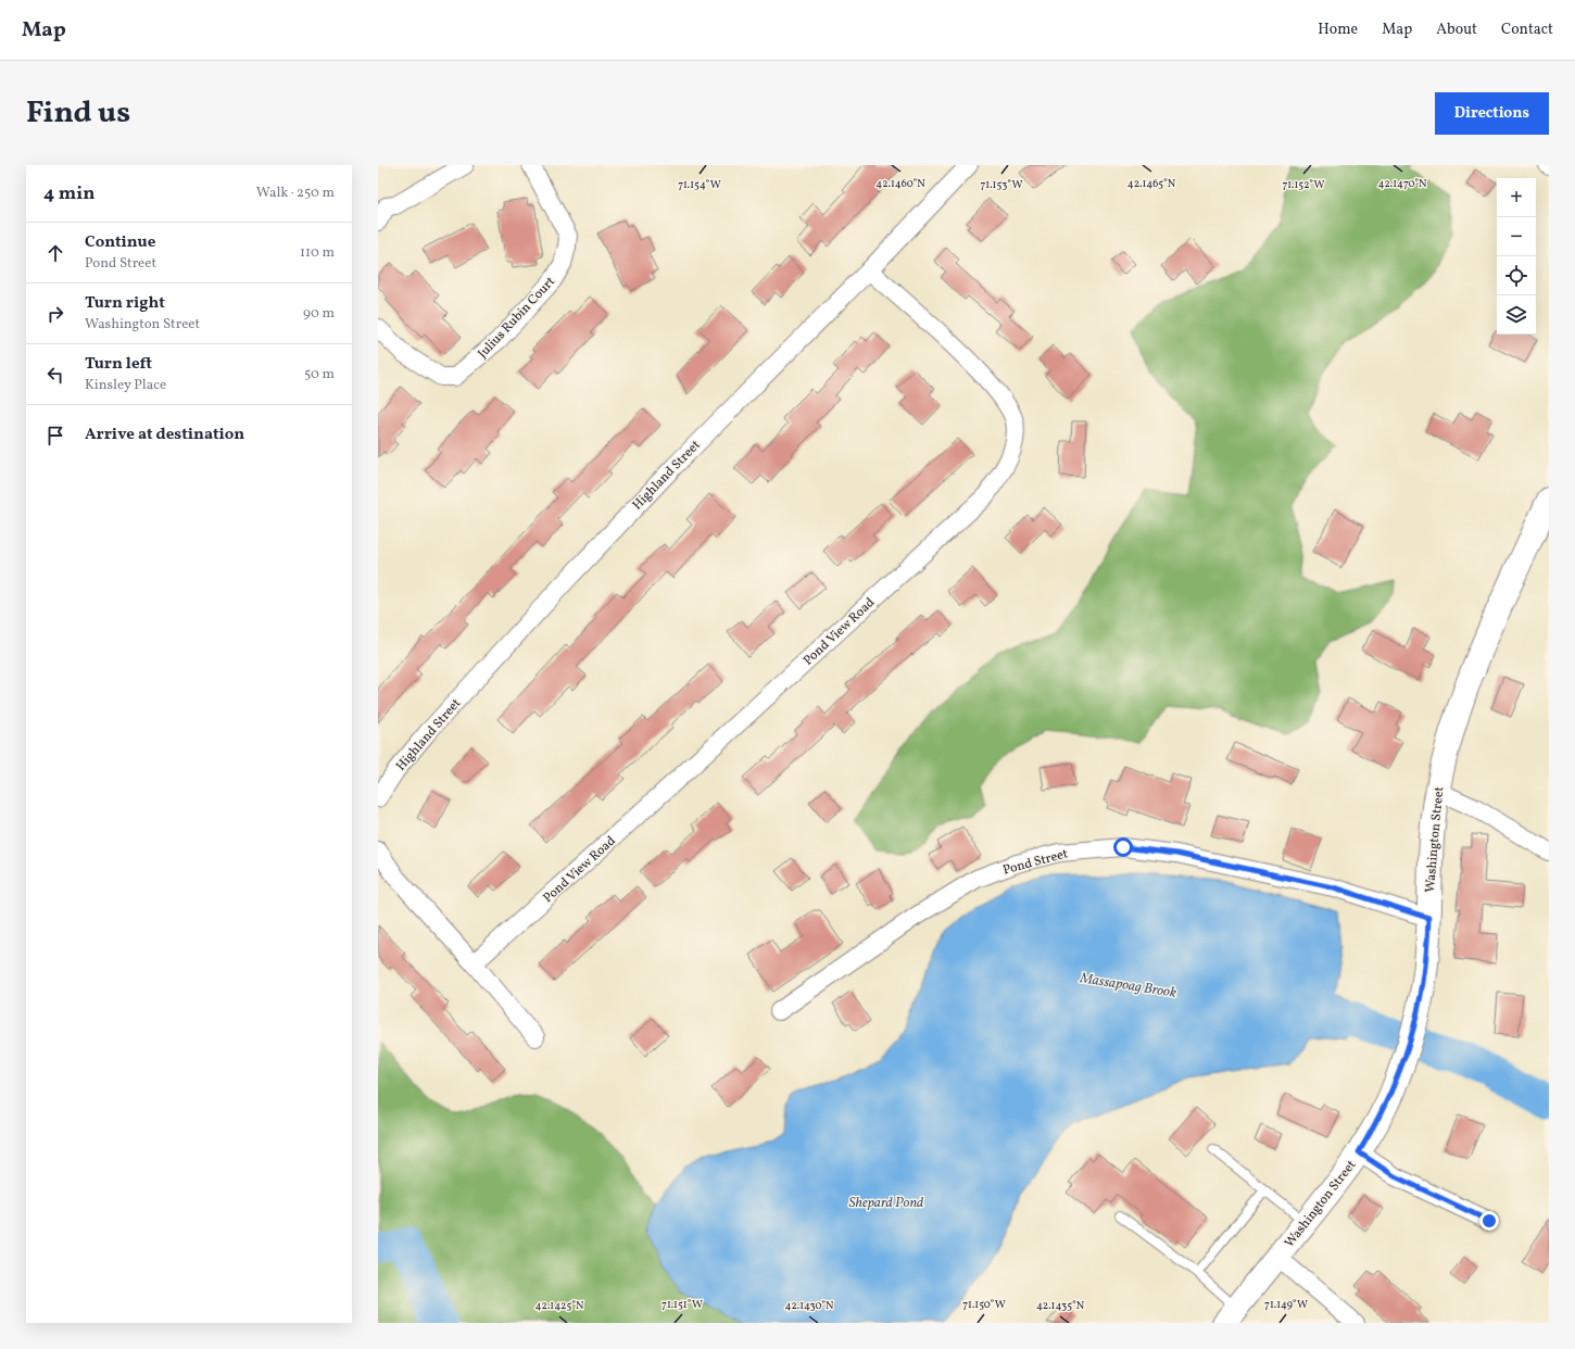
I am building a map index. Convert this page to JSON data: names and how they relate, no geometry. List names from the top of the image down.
{
  "streets": {
    "main road": ["Washington Street"],
    "street": [
      "Julius Rubin Court",
      "Highland Street",
      "Pond View Road",
      "Pond Street"
    ]
  },
  "crossings": [
    ["Highland Street", "Pond View Road"],
    ["Washington Street", "Pond Street"]
  ],
  "water": ["Massapoag Brook", "Shepard Pond"],
  "page": {
    "header": "Map",
    "nav": [
      "Home",
      "Map",
      "About",
      "Contact"
    ],
    "title": "Find us",
    "buttons": "Directions",
    "heading": ["4 min", "Walk · 250 m"],
    "map_buttons": ["+", "−"],
    "list": [
      ["Continue", "Pond Street", "110 m"],
      ["Turn right", "Washington Street", "90 m"],
      ["Turn left", "Kinsley Place", "50 m"],
      "Arrive at destination"
    ]
  },
  "coordinates": [
    "42.1460°N",
    "42.1465°N",
    "42.1470°N",
    "71.154°W",
    "71.153°W",
    "71.152°W",
    "71.151°W",
    "71.150°W",
    "71.149°W",
    "42.1425°N",
    "42.1430°N",
    "42.1435°N"
  ]
}
